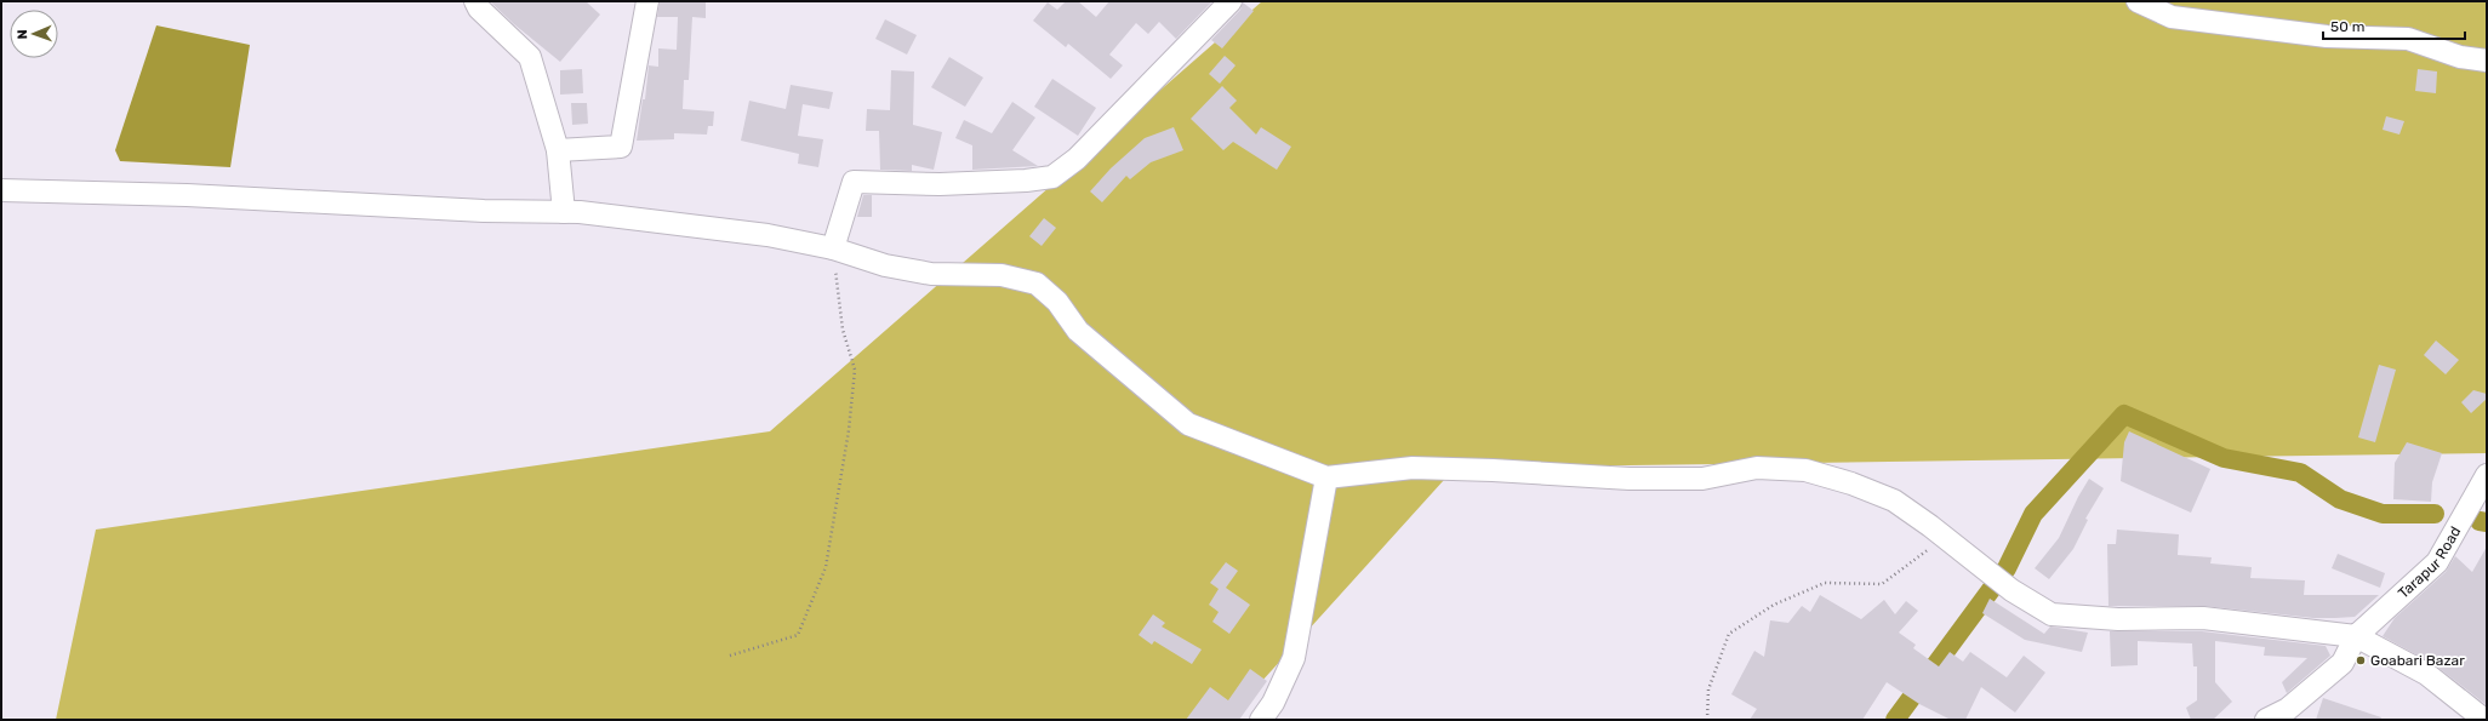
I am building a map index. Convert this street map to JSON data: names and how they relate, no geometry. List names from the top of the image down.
{
  "streets": {
    "street": ["Tarapur Road"]
  },
  "places": ["Goabari Bazar"],
  "scale_bar": "50 m",
  "north": "left"
}
